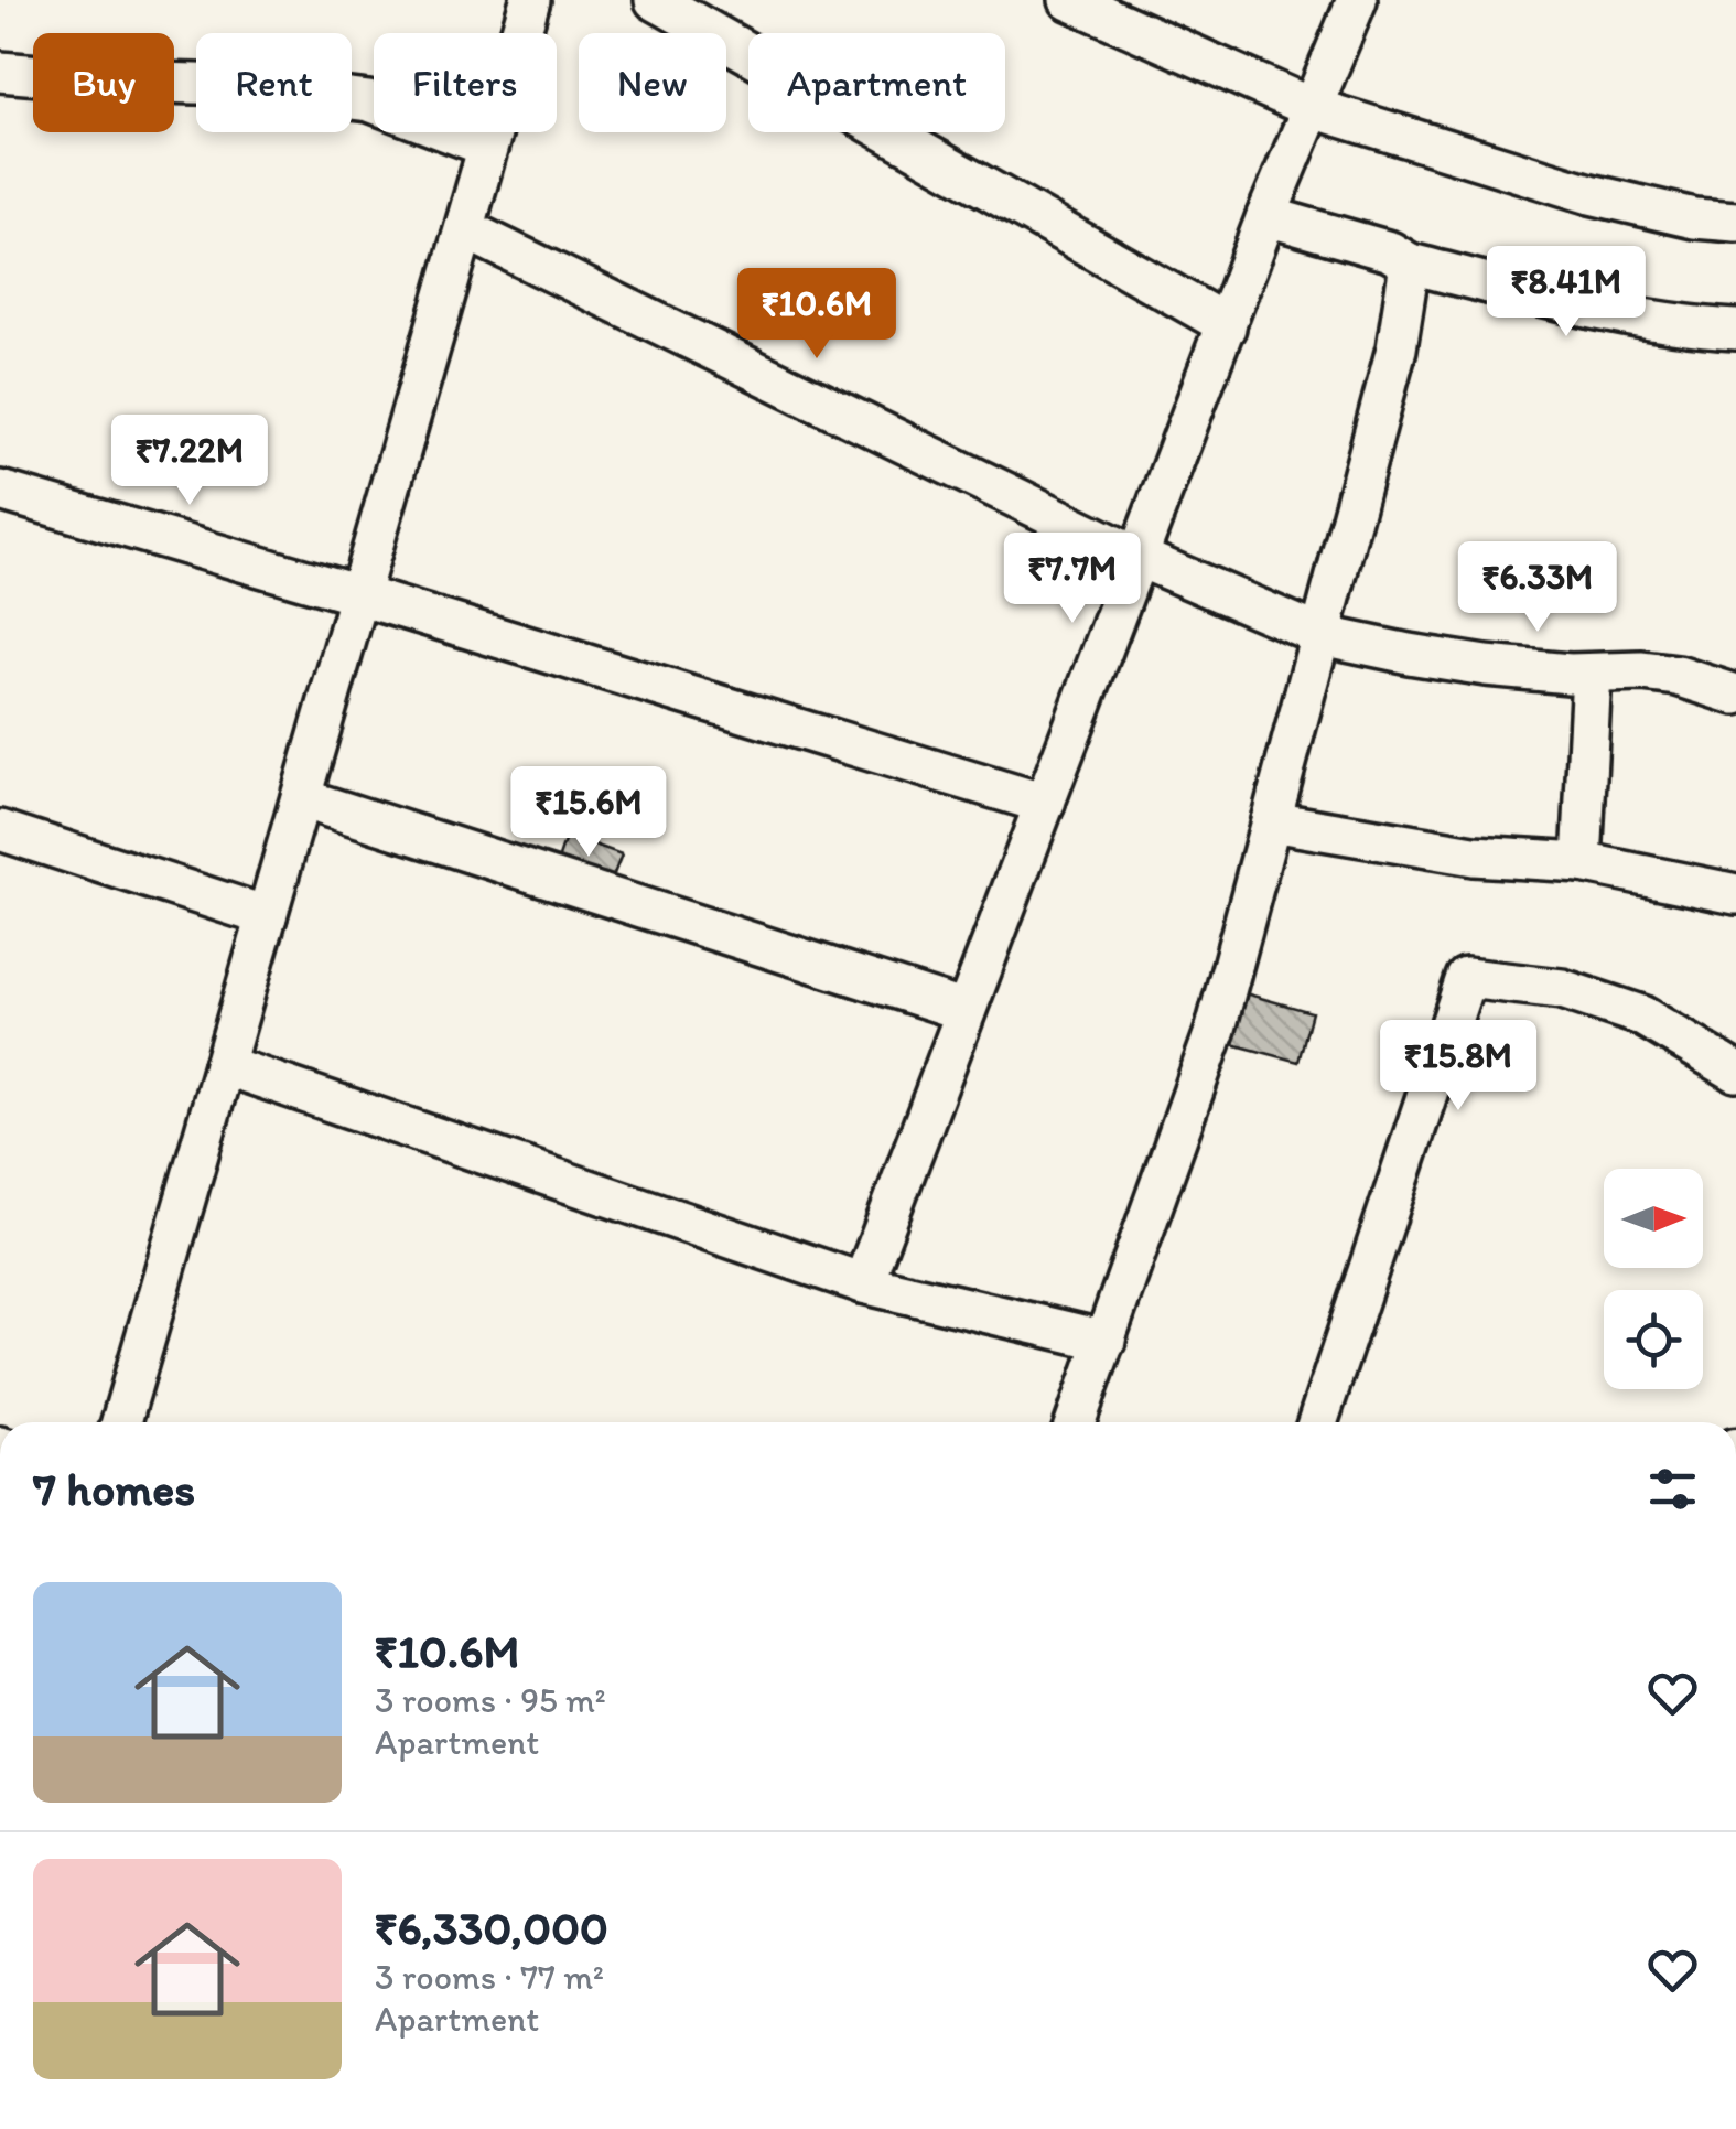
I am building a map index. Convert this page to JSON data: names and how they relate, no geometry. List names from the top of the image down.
{
  "north": "right",
  "page": {
    "chip": [
      "Buy",
      "Rent",
      "Filters",
      "New",
      "Apartment"
    ],
    "price": [
      "₹8.41M",
      "₹10.6M",
      "₹7.22M",
      "₹7.7M",
      "₹6.33M",
      "₹15.6M",
      "₹15.8M"
    ],
    "heading": "7 homes",
    "list": [
      {
        "name": "₹10.6M",
        "note": "3 rooms · 95 m² · Apartment"
      },
      {
        "name": "₹6,330,000",
        "note": "3 rooms · 77 m² · Apartment"
      }
    ]
  }
}
